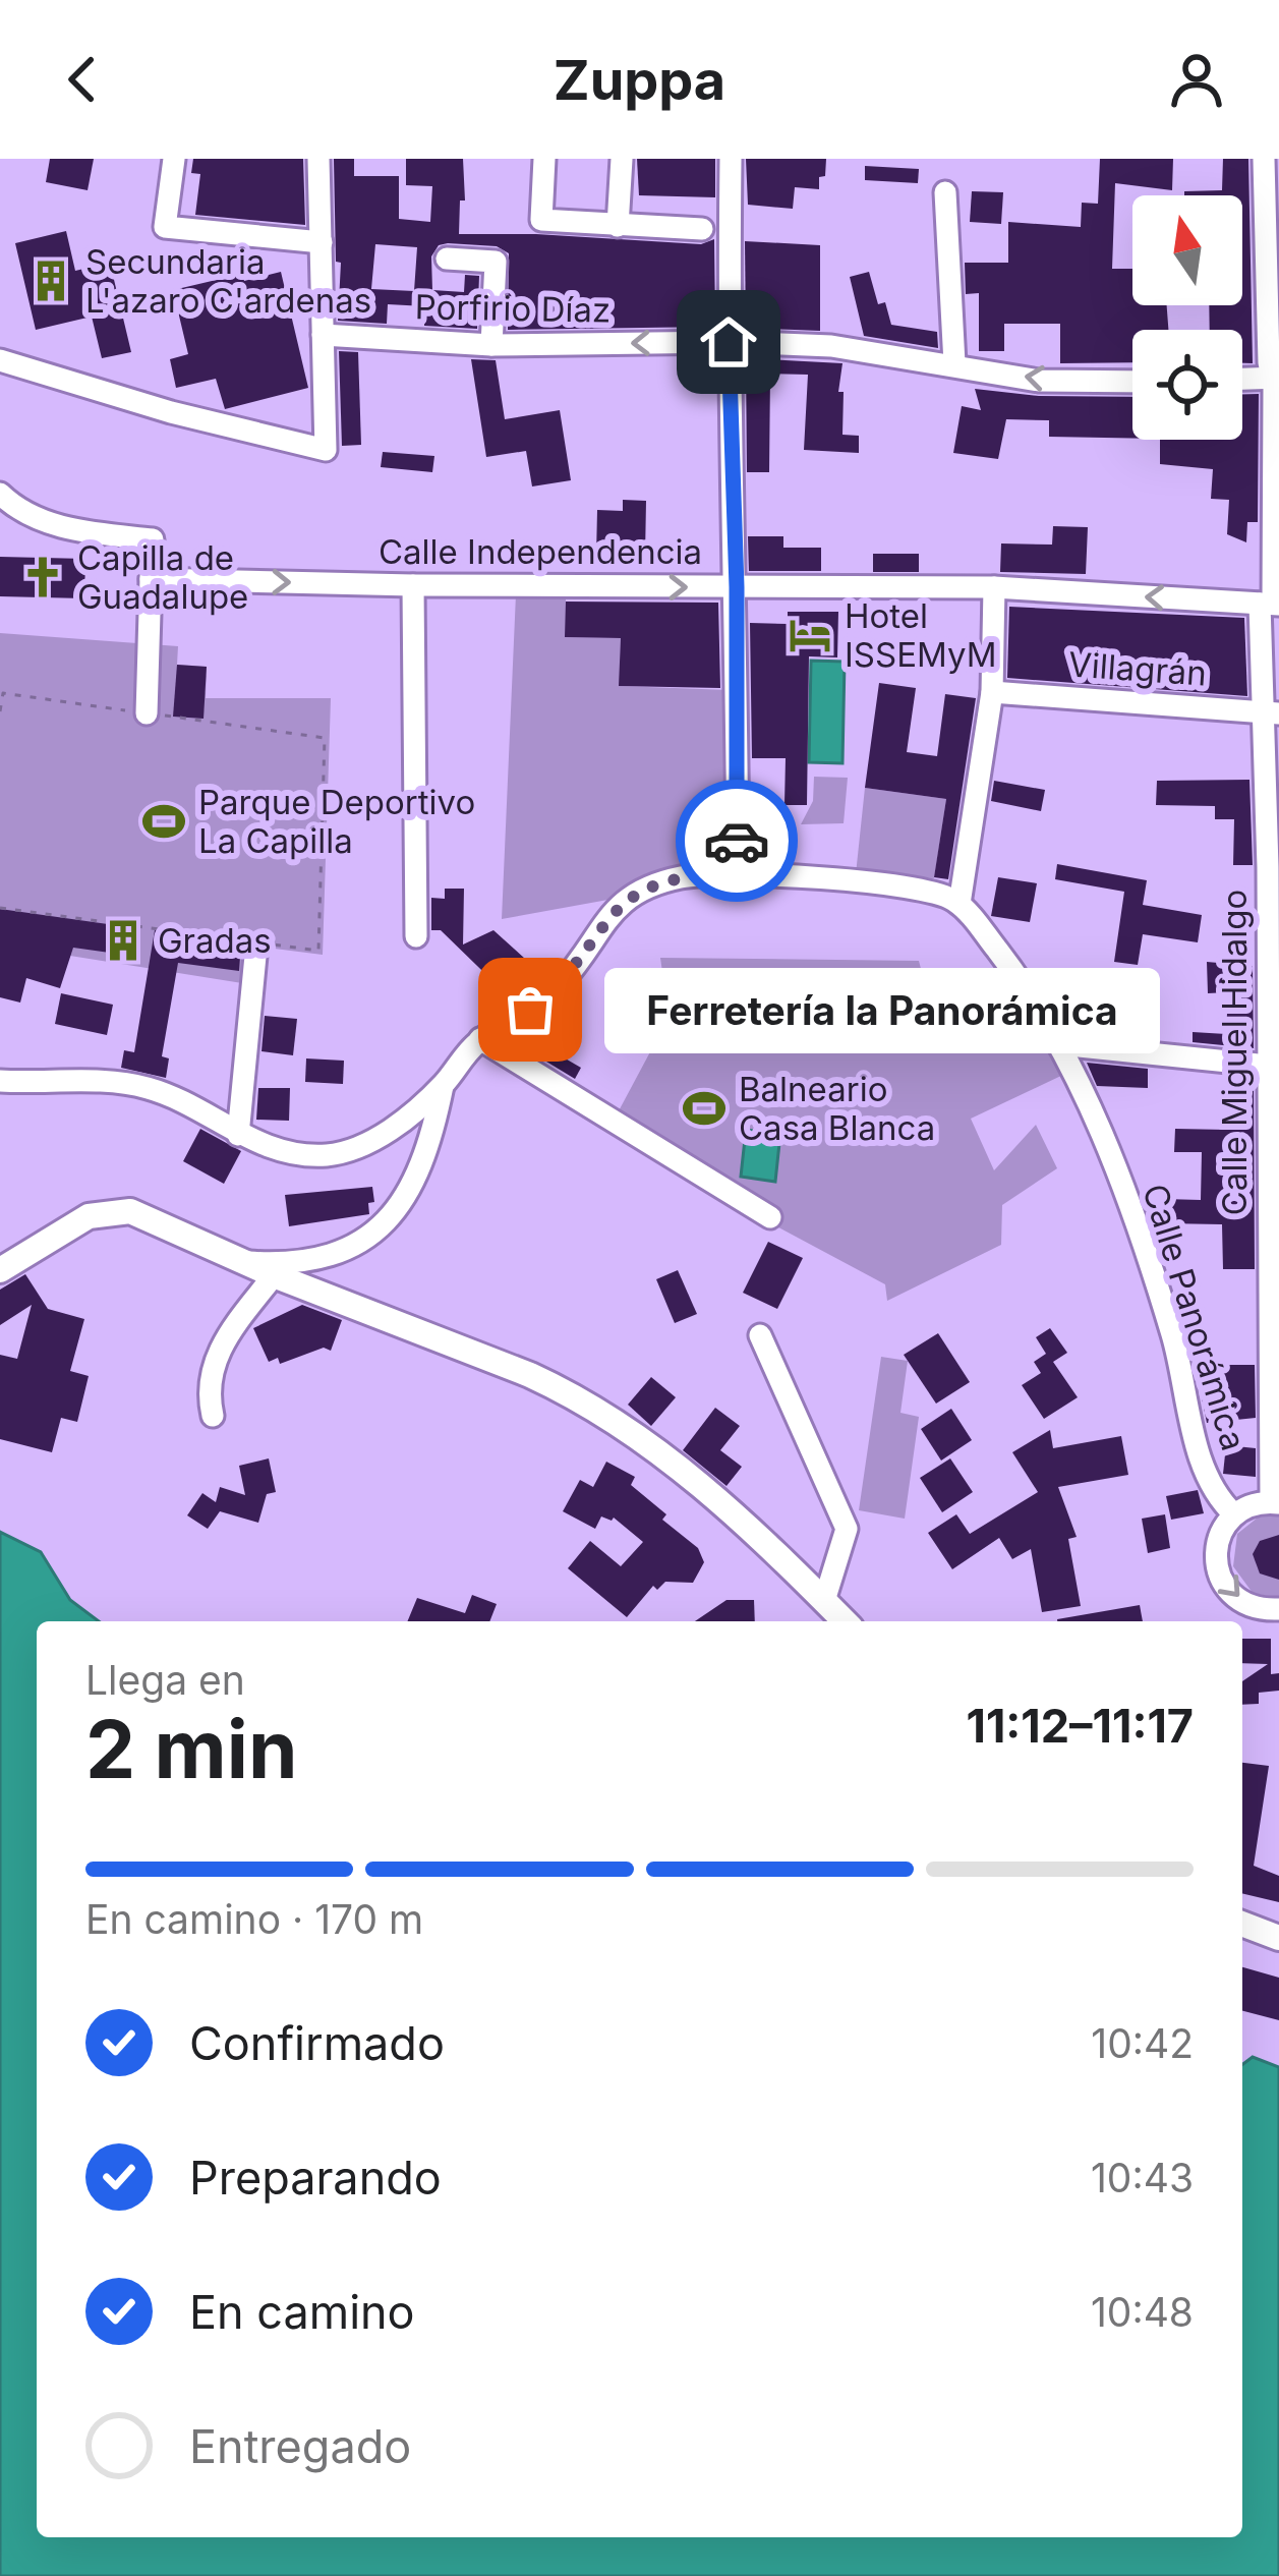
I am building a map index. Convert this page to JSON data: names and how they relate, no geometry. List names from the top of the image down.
{
  "streets": {
    "street": [
      "Porfirio Díaz",
      "Calle Independencia",
      "Villagrán",
      "Calle Miguel Hidalgo",
      "Calle Panorámica"
    ]
  },
  "crossings": [
    ["Calle Independencia", "Calle Miguel Hidalgo"],
    ["Villagrán", "Calle Miguel Hidalgo"]
  ],
  "one_way": ["Porfirio Díaz"],
  "places": {
    "building": ["Secundaria L'azaro C'ardenas", "Gradas"],
    "church": ["Capilla de Guadalupe"],
    "hotel": ["Hotel ISSEMyM"],
    "sports": ["Parque Deportivo La Capilla", "Balneario Casa Blanca"],
    "other": ["Ferretería la Panorámica"]
  },
  "north": "top",
  "page": {
    "header": "Zuppa",
    "bubble": "Ferretería la Panorámica",
    "heading": ["2 min", "Llega en", "11:12–11:17"],
    "bar": "En camino · 170 m",
    "list": [
      ["Confirmado", "10:42"],
      ["Preparando", "10:43"],
      ["En camino", "10:48"],
      "Entregado"
    ]
  }
}
